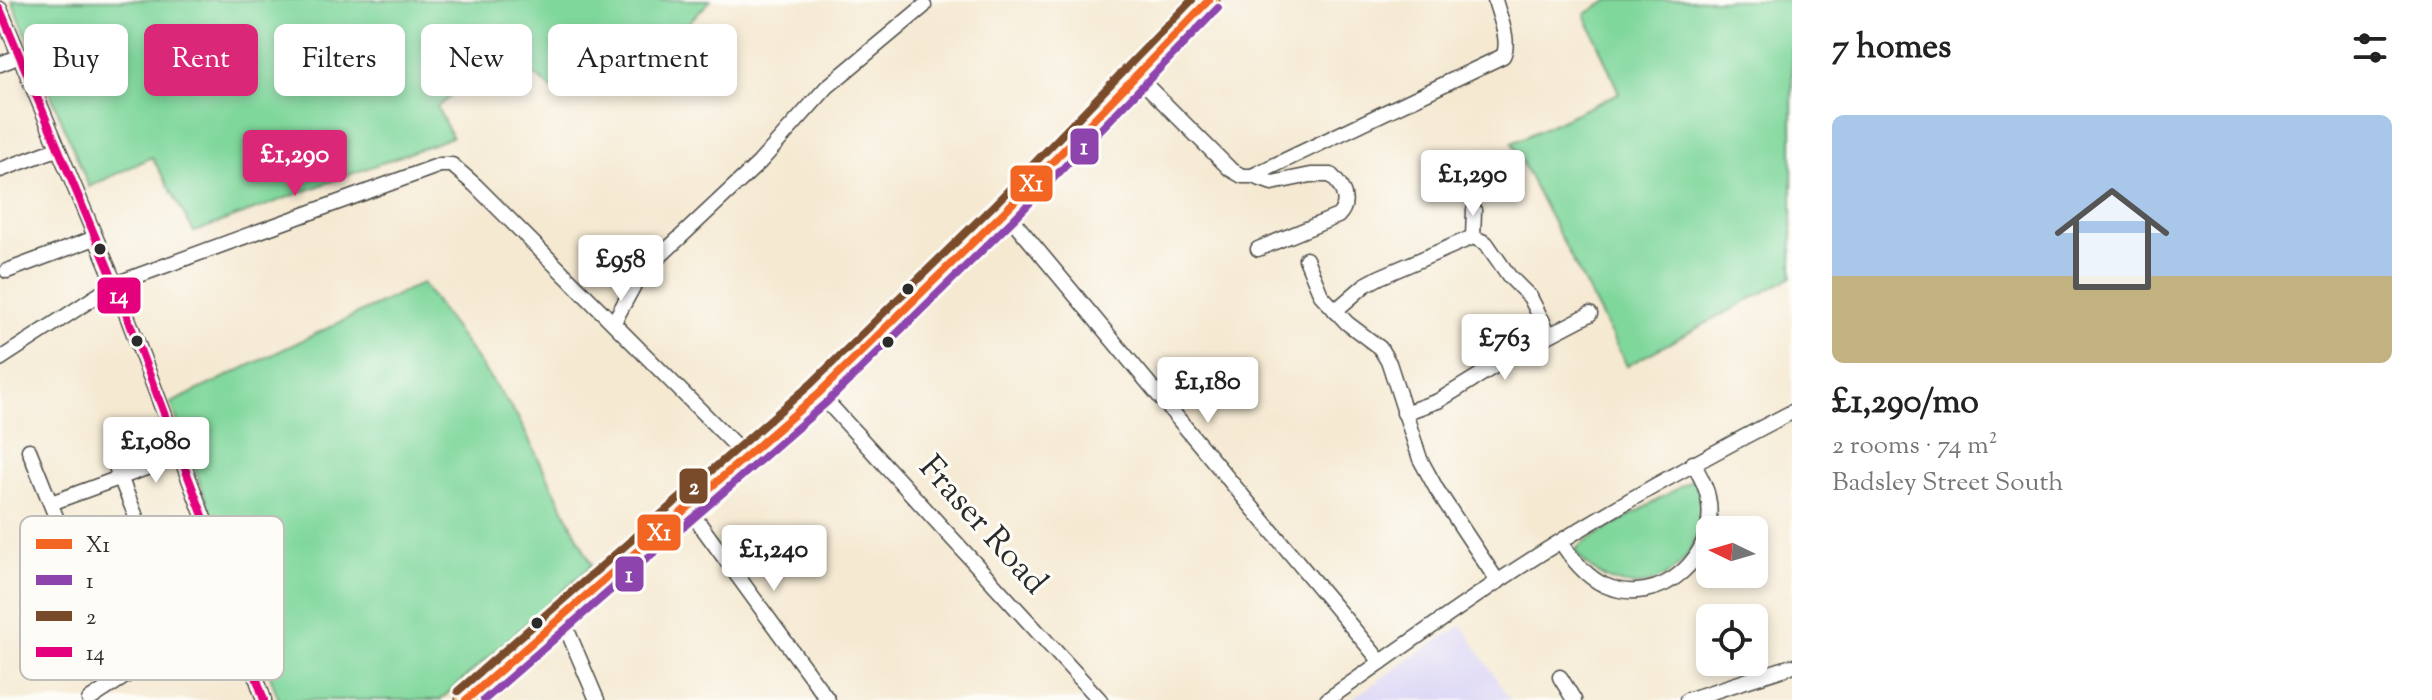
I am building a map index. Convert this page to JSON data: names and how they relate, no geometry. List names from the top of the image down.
{
  "streets": {
    "street": ["Fraser Road"]
  },
  "lines": [
    "transit line X1",
    "transit line 2",
    "transit line 1",
    "transit line 14"
  ],
  "legend": [
    "X1",
    "1",
    "2",
    "14"
  ],
  "north": "left",
  "page": {
    "heading": "7 homes",
    "chip": [
      "Buy",
      "Rent",
      "Filters",
      "New",
      "Apartment"
    ],
    "list": [
      {
        "name": "£1,290/mo",
        "note": "2 rooms · 74 m² · Badsley Street South"
      }
    ],
    "price": [
      "£1,290",
      "£1,290",
      "£958",
      "£763",
      "£1,180",
      "£1,080",
      "£1,240"
    ]
  }
}
